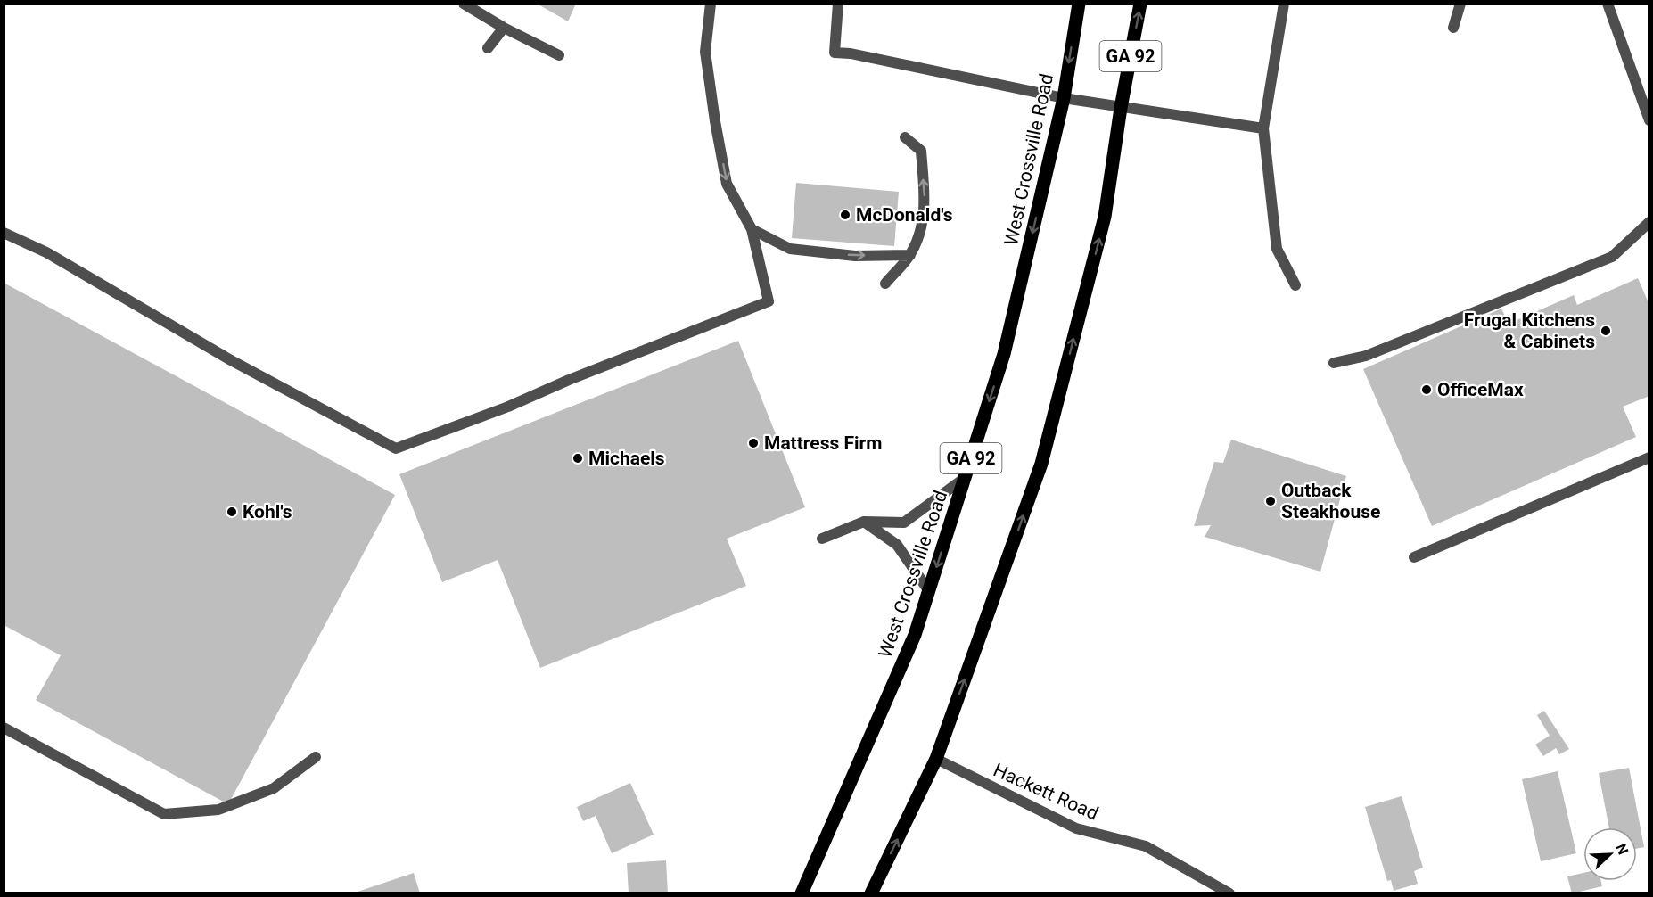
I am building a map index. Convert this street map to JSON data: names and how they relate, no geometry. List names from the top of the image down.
{
  "streets": {
    "main road": ["GA 92", "West Crossville Road"],
    "street": ["Hackett Road"]
  },
  "crossings": [
    ["GA 92", "Hackett Road"]
  ],
  "places": [
    "McDonald's",
    "Frugal Kitchens & Cabinets",
    "OfficeMax",
    "Mattress Firm",
    "Michaels",
    "Outback Steakhouse",
    "Kohl's"
  ],
  "north": "top right"
}
